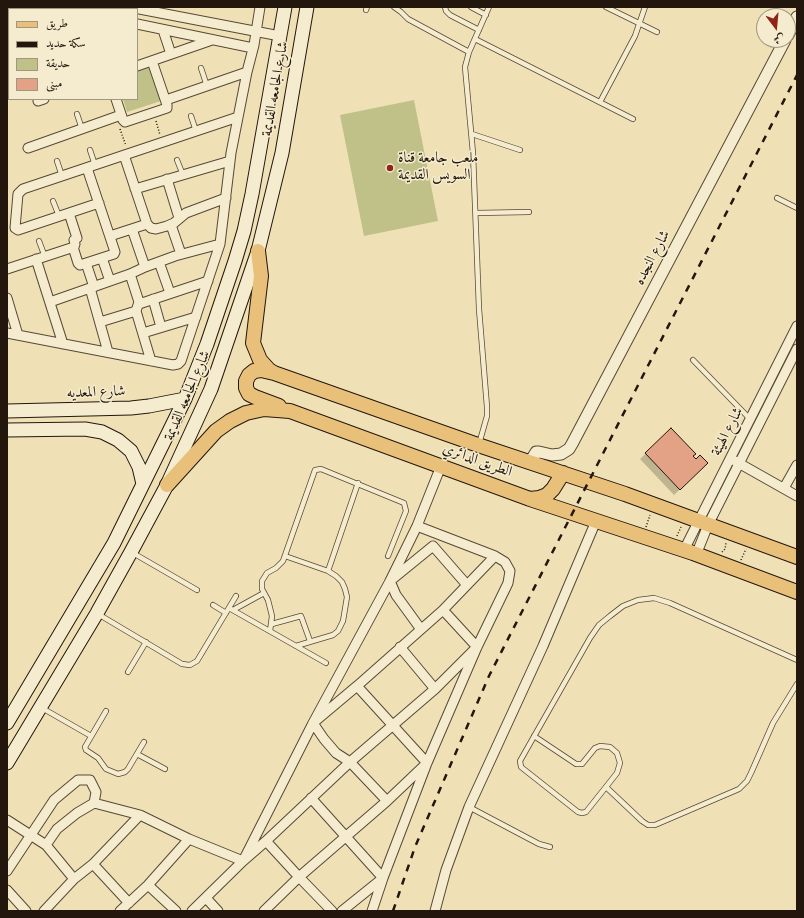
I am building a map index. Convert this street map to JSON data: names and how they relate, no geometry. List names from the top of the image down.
{
  "streets": {
    "main road": ["شارع الجامعه القديمة", "شارع المعديه", "الطريق الدائري"],
    "street": ["شارع النجده", "شارع الهيئة"]
  },
  "crossings": [
    ["شارع الجامعه القديمة", "شارع المعديه"],
    ["شارع الجامعه القديمة", "الطريق الدائري"],
    ["شارع النجده", "الطريق الدائري"],
    ["شارع الهيئة", "الطريق الدائري"]
  ],
  "places": ["ملعب جامعة قناة السويس القديمة"],
  "legend": [
    "طريق",
    "سكة حديد",
    "حديقة",
    "مبنى"
  ],
  "north": "bottom"
}
